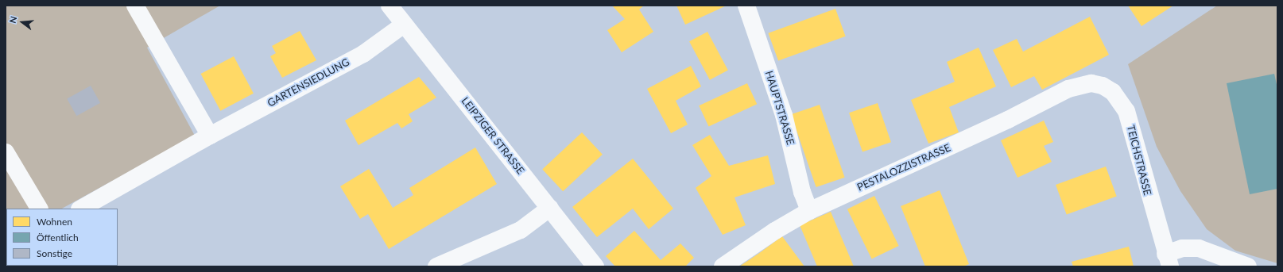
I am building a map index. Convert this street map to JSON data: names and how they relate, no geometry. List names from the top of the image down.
{
  "streets": {
    "street": [
      "GARTENSIEDLUNG",
      "HAUPTSTRASSE",
      "LEIPZIGER STRASSE",
      "TEICHSTRASSE",
      "PESTALOZZISTRASSE"
    ]
  },
  "crossings": [
    ["GARTENSIEDLUNG", "LEIPZIGER STRASSE"],
    ["HAUPTSTRASSE", "PESTALOZZISTRASSE"],
    ["TEICHSTRASSE", "PESTALOZZISTRASSE"]
  ],
  "legend": ["Wohnen", "Öffentlich", "Sonstige"],
  "north": "left"
}
